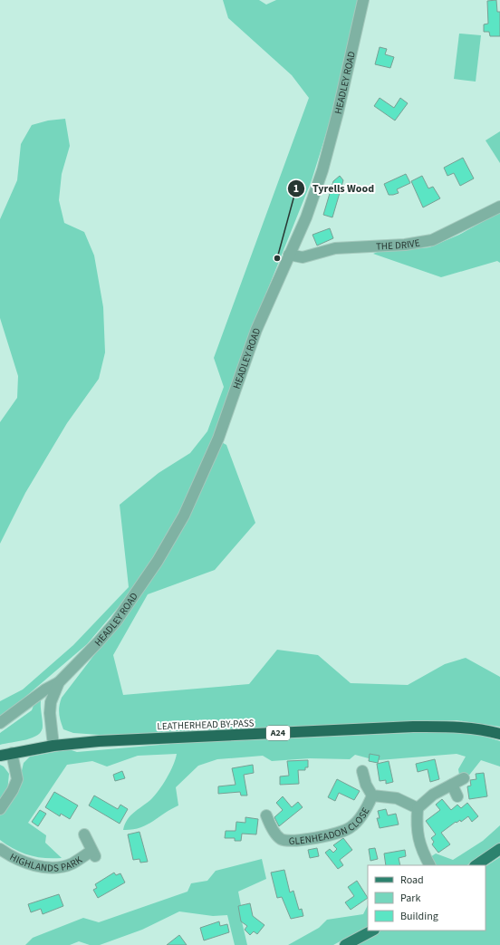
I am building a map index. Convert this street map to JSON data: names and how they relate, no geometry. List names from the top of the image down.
{
  "streets": {
    "highway": ["LEATHERHEAD BY-PASS", "A24"],
    "street": [
      "HEADLEY ROAD",
      "THE DRIVE",
      "GLENHEADON CLOSE",
      "HIGHLANDS PARK"
    ]
  },
  "crossings": [
    ["HEADLEY ROAD", "THE DRIVE"],
    ["HEADLEY ROAD", "LEATHERHEAD BY-PASS"]
  ],
  "places": ["Tyrells Wood"],
  "legend": ["Road", "Park", "Building"]
}
